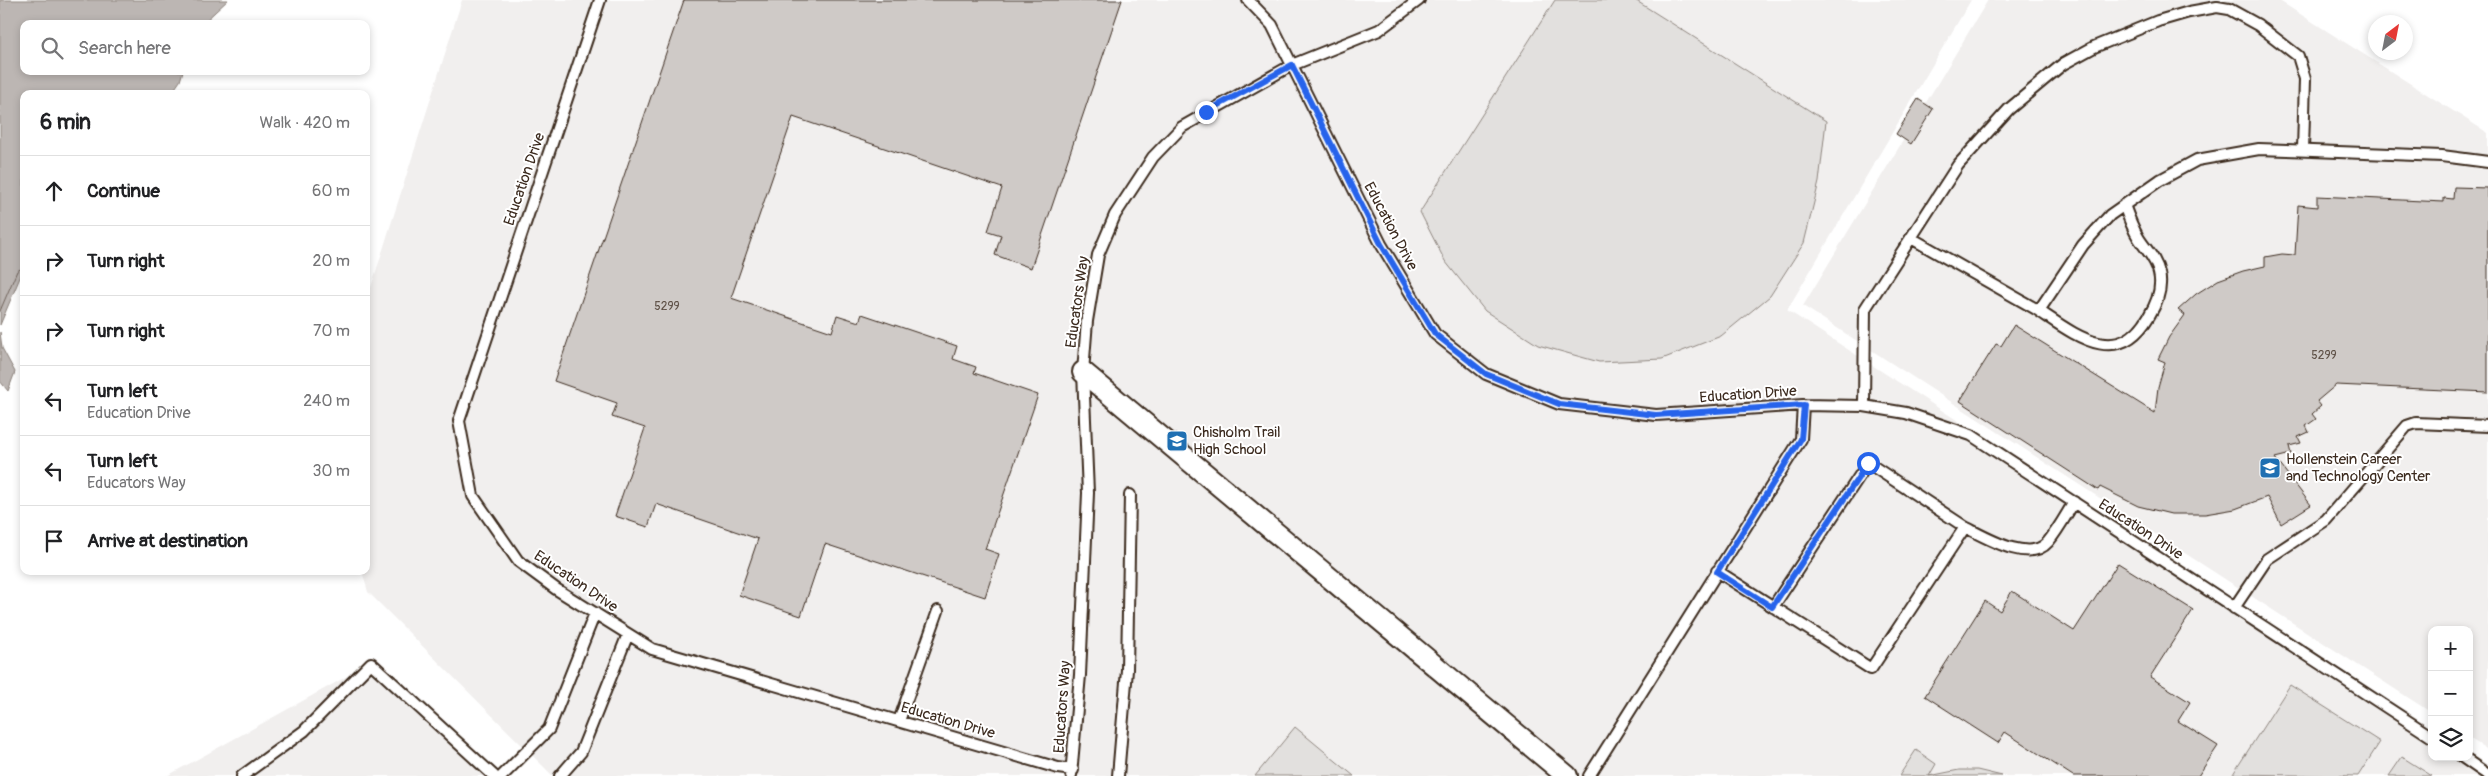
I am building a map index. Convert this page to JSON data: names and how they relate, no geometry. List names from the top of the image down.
{
  "streets": {
    "lane": ["Education Drive", "Educators Way"]
  },
  "crossings": [
    ["Education Drive", "Educators Way"]
  ],
  "places": {
    "school or university": ["Chisholm Trail High School", "Hollenstein Career and Technology Center"]
  },
  "house_numbers": ["5299", "5299"],
  "north": "top right",
  "page": {
    "search": "Search here",
    "heading": ["6 min", "Walk · 420 m"],
    "list": [
      ["Continue", "60 m"],
      ["Turn right", "20 m"],
      ["Turn right", "70 m"],
      ["Turn left", "Education Drive", "240 m"],
      ["Turn left", "Educators Way", "30 m"],
      "Arrive at destination"
    ],
    "map_buttons": ["+", "−"]
  }
}
